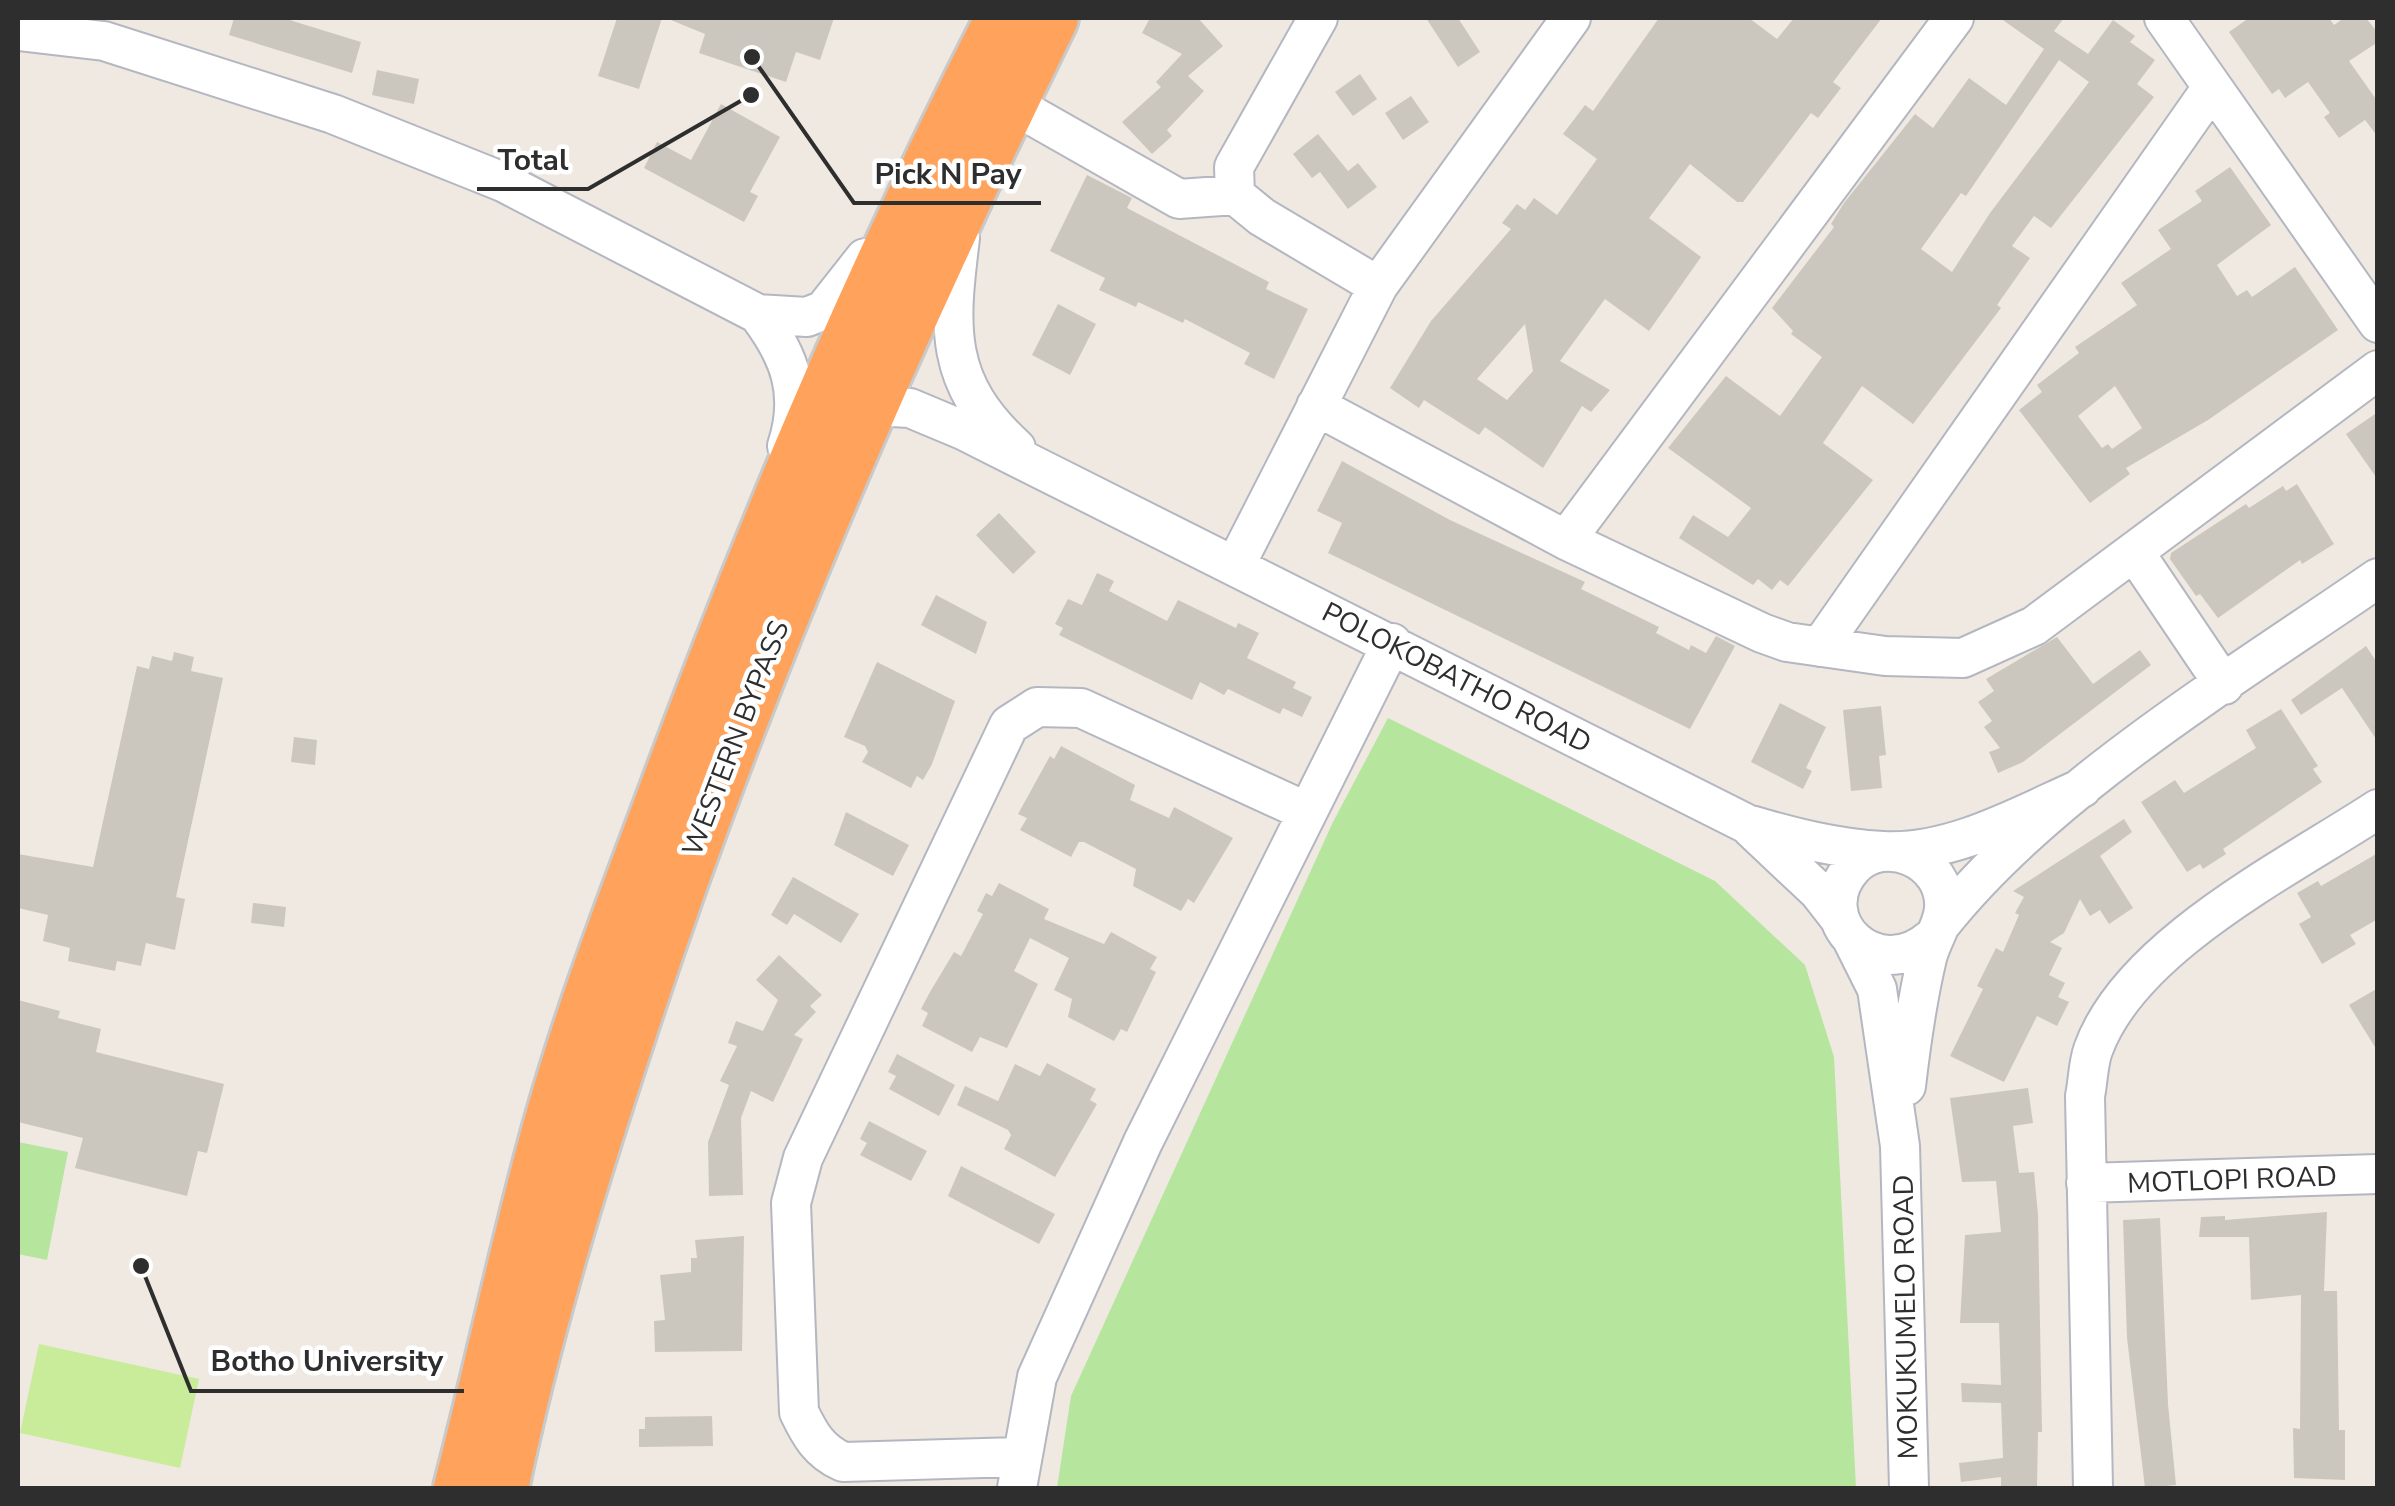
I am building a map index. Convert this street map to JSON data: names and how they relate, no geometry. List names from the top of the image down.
{
  "streets": {
    "highway": ["WESTERN BYPASS"],
    "street": ["POLOKOBATHO ROAD", "MOTLOPI ROAD", "MOKUKUMELO ROAD"]
  },
  "crossings": [
    ["POLOKOBATHO ROAD", "WESTERN BYPASS"]
  ],
  "places": ["Pick N Pay", "Total", "Botho University"]
}
